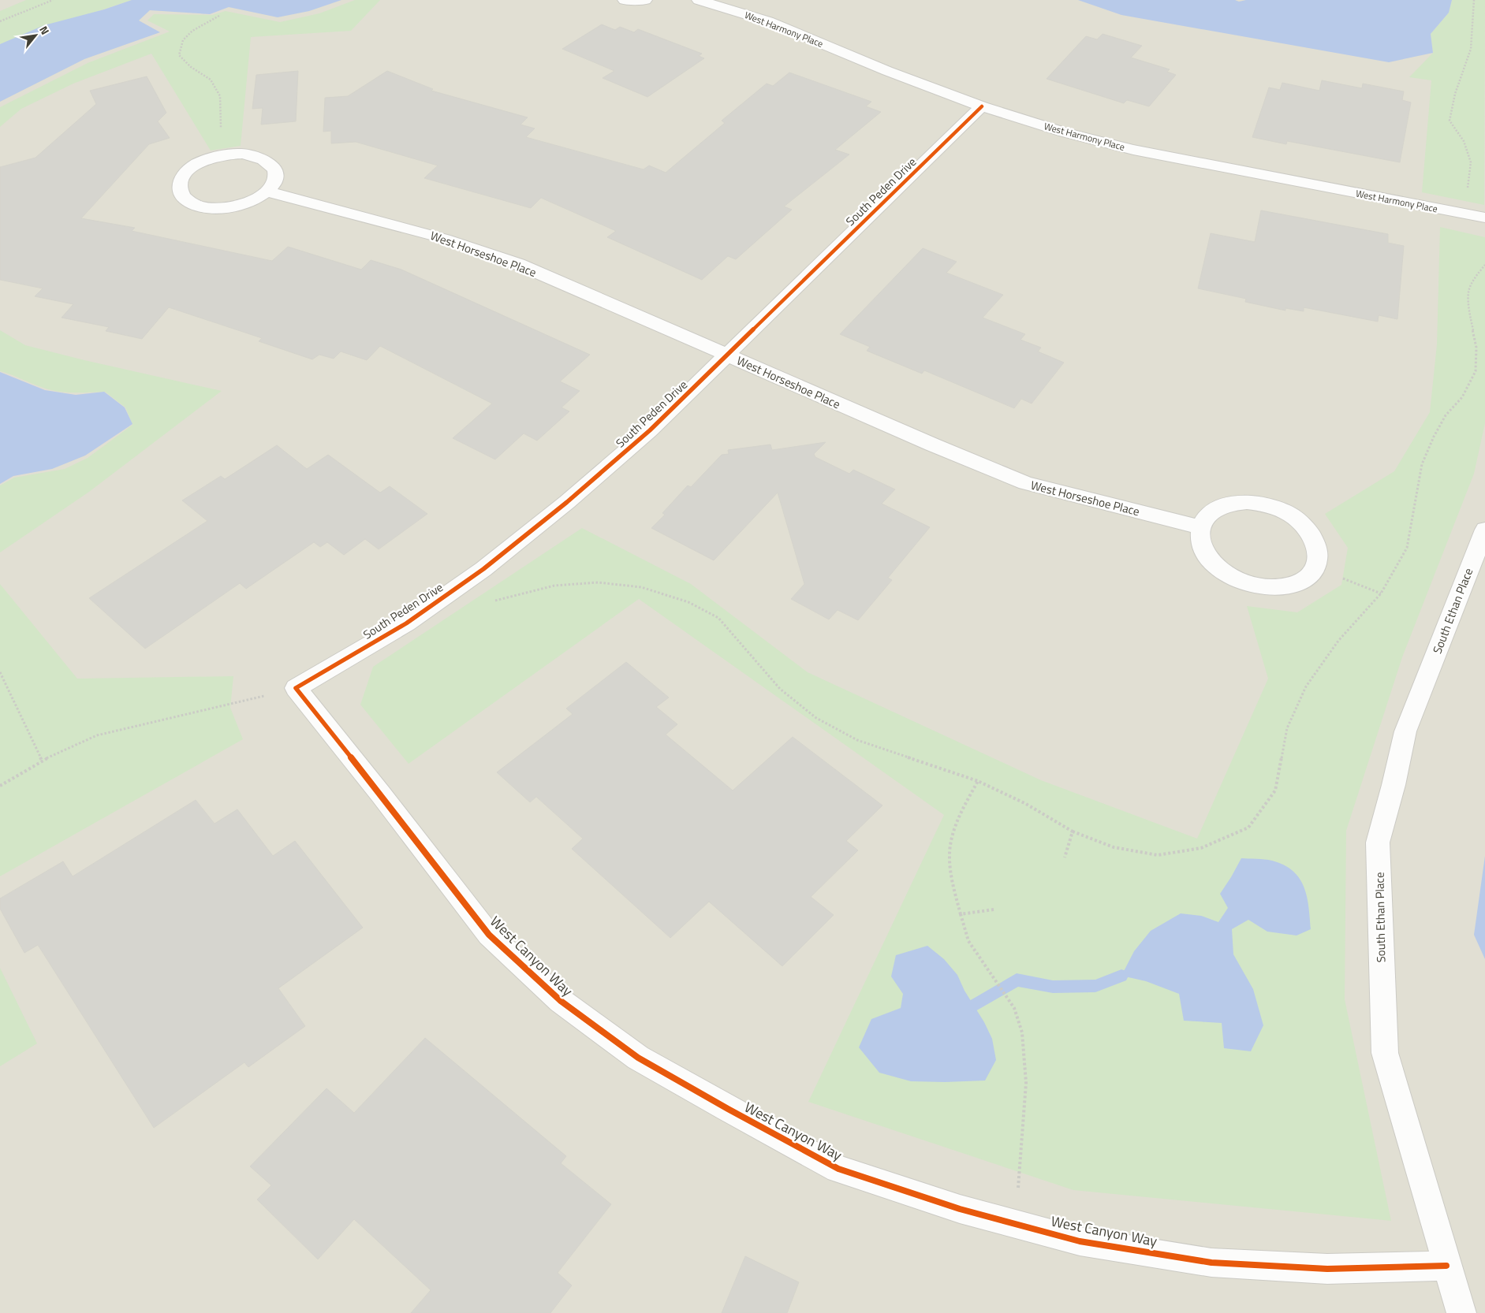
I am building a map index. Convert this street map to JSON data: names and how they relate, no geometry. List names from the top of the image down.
{
  "streets": {
    "street": [
      "West Harmony Place",
      "South Peden Drive",
      "West Horseshoe Place",
      "South Ethan Place",
      "West Canyon Way"
    ]
  },
  "crossings": [
    ["West Harmony Place", "South Peden Drive"],
    ["South Peden Drive", "West Horseshoe Place"],
    ["South Peden Drive", "West Canyon Way"],
    ["South Ethan Place", "West Canyon Way"]
  ],
  "north": "top right"
}
